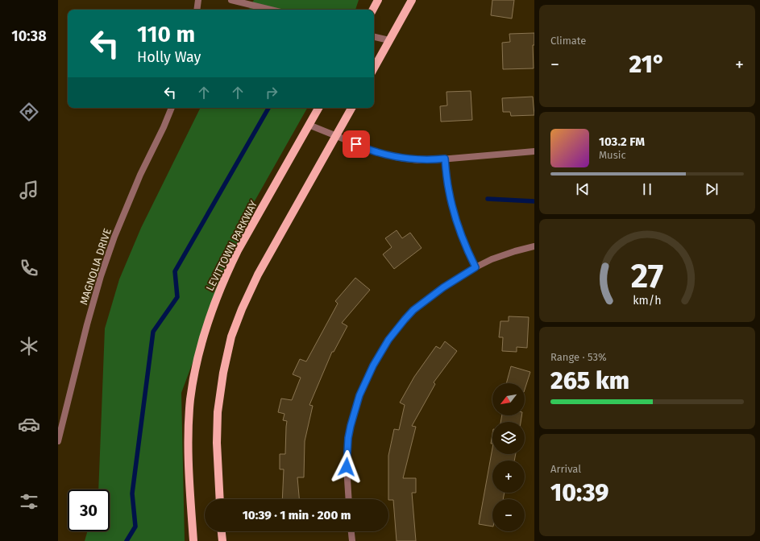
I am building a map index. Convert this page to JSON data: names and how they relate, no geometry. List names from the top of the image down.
{
  "streets": {
    "main road": ["LEVITTOWN PARKWAY"],
    "street": ["MAGNOLIA DRIVE"]
  },
  "north": "bottom left",
  "page": {
    "tabs": "10:38",
    "tile": [
      "Climate",
      ["Range · 53%", "265 km"],
      ["Arrival", "10:39"]
    ],
    "turn": ["110 m", "Holly Way"],
    "heat": ["−", "21°", "+"],
    "song": ["103.2 FM", "Music"],
    "map_buttons": ["+", "−"],
    "limit": "30",
    "trip": "10:39 · 1 min · 200 m",
    "gauge": ["27", "km/h"]
  }
}
